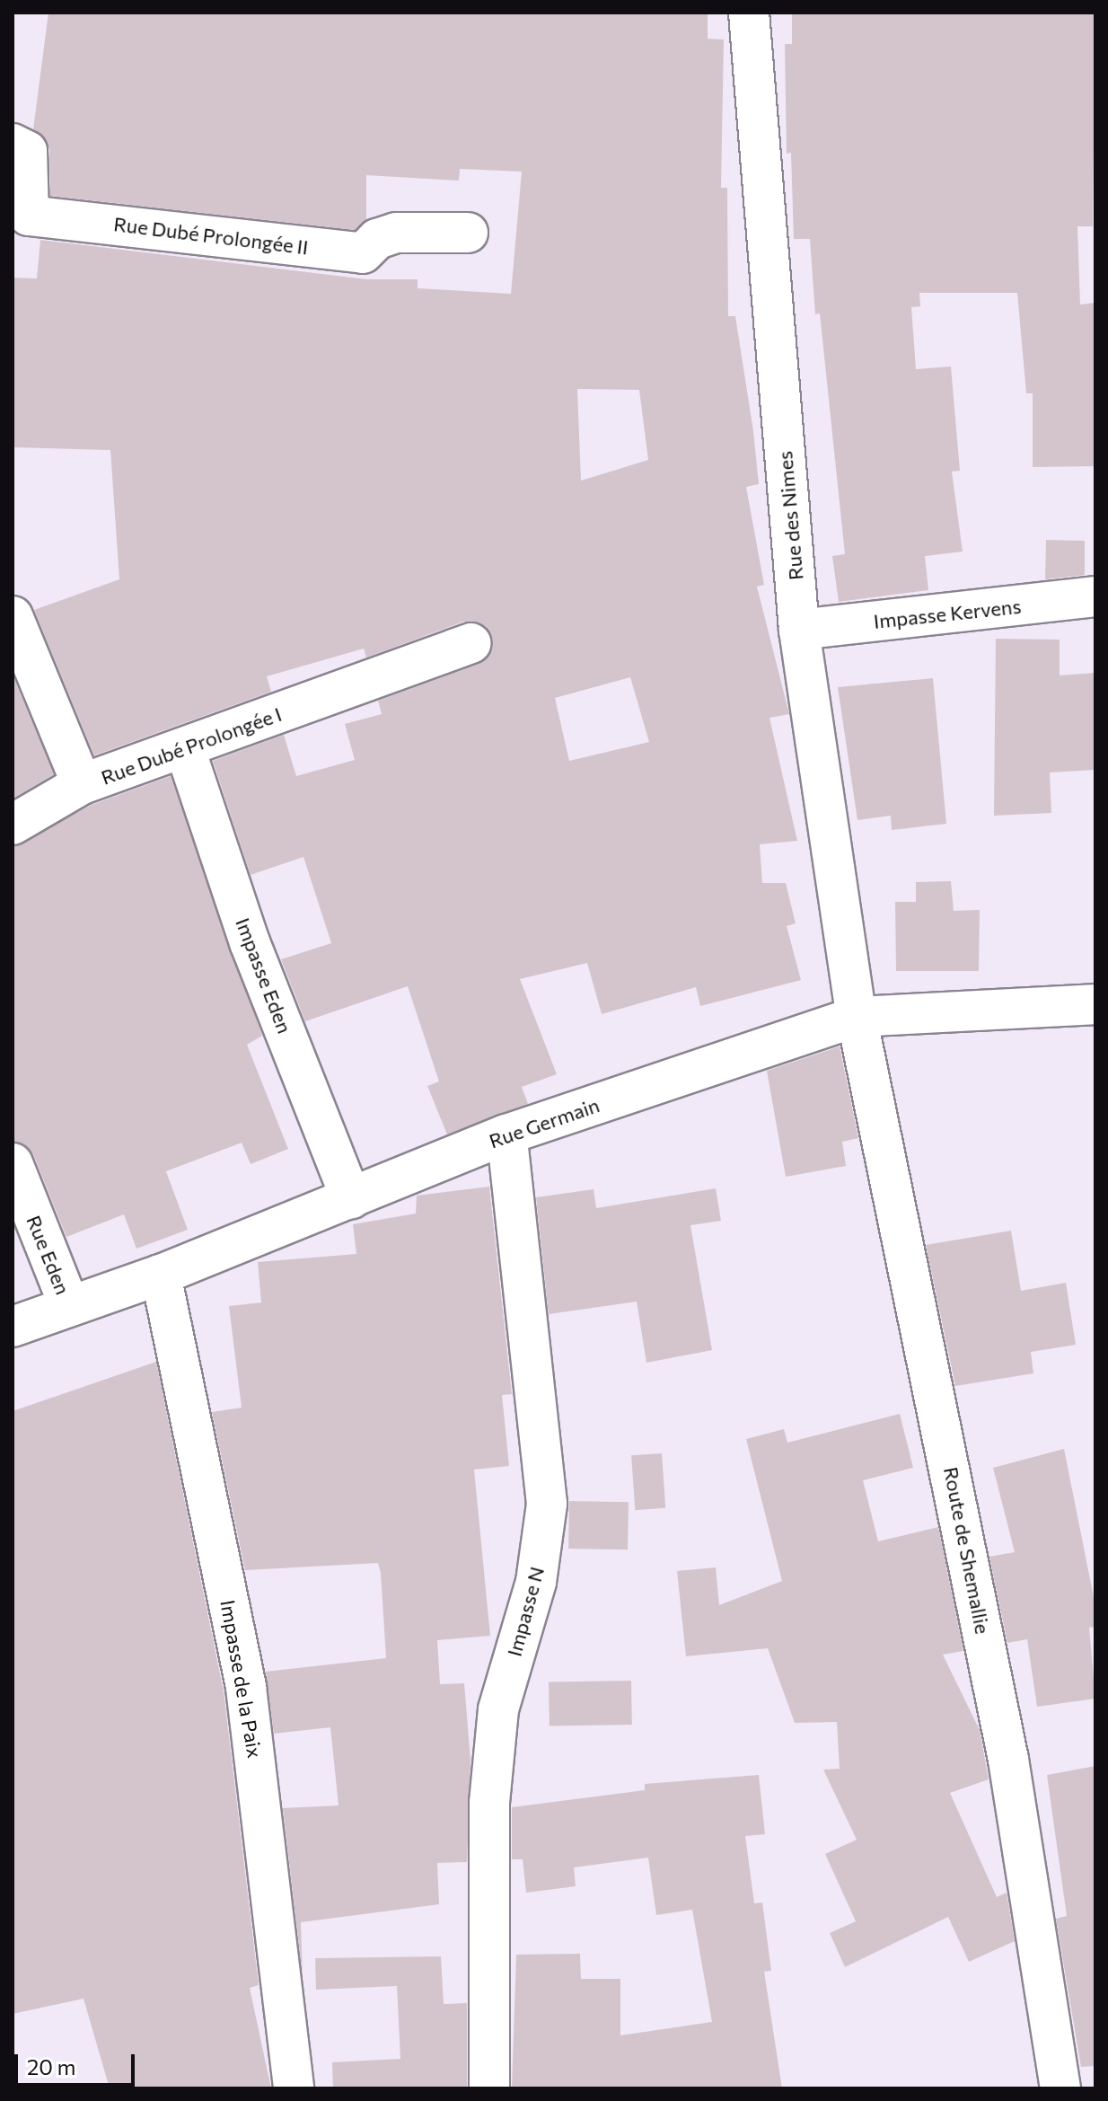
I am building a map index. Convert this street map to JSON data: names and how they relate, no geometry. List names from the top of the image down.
{
  "streets": {
    "street": [
      "Rue Dubé Prolongée II",
      "Rue des Nimes",
      "Impasse Kervens",
      "Rue Dubé Prolongée I",
      "Impasse Eden",
      "Rue Germain",
      "Rue Eden",
      "Route de Shemallie",
      "Impasse N",
      "Impasse de la Paix"
    ]
  },
  "crossings": [
    ["Rue des Nimes", "Impasse Kervens"],
    ["Rue des Nimes", "Rue Germain"],
    ["Rue des Nimes", "Route de Shemallie"],
    ["Rue Dubé Prolongée I", "Impasse Eden"],
    ["Impasse Eden", "Rue Germain"],
    ["Rue Germain", "Rue Eden"],
    ["Rue Germain", "Route de Shemallie"],
    ["Rue Germain", "Impasse N"],
    ["Rue Germain", "Impasse de la Paix"]
  ],
  "scale_bar": "20 m"
}
